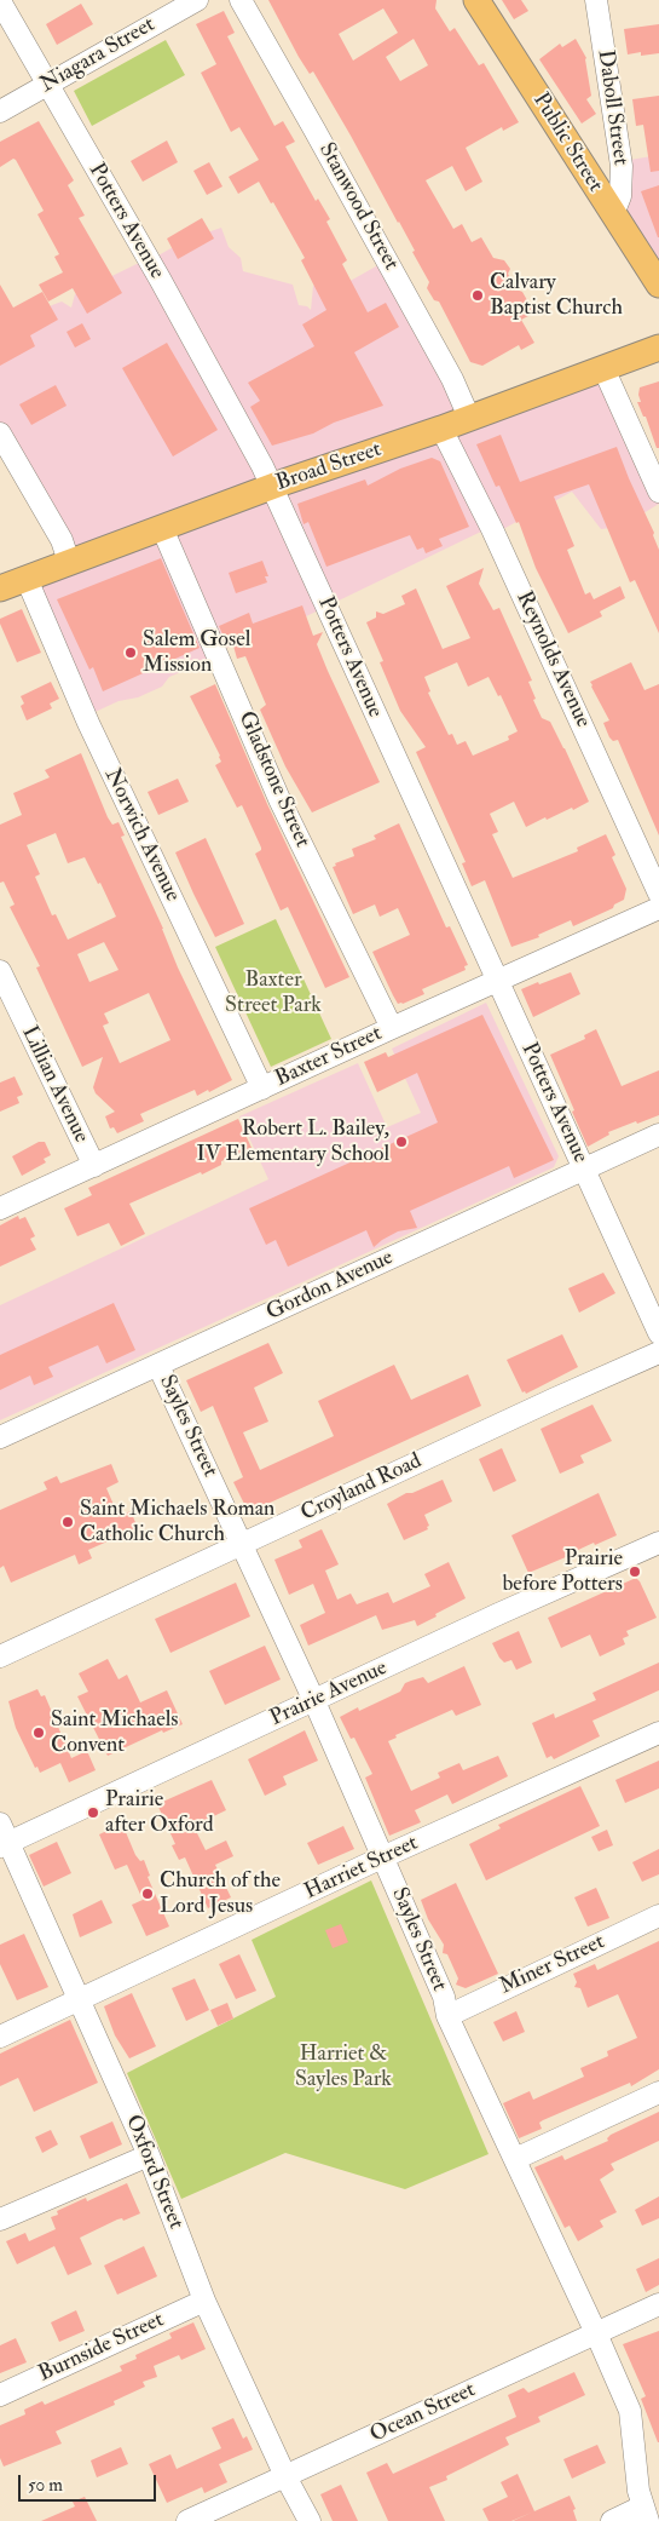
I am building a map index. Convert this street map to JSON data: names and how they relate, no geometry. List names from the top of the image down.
{
  "streets": {
    "main road": ["Public Street", "Broad Street"],
    "street": [
      "Niagara Street",
      "Daboll Street",
      "Stanwood Street",
      "Potters Avenue",
      "Reynolds Avenue",
      "Gladstone Street",
      "Norwich Avenue",
      "Baxter Street",
      "Lillian Avenue",
      "Gordon Avenue",
      "Sayles Street",
      "Croyland Road",
      "Prairie Avenue",
      "Harriet Street",
      "Miner Street",
      "Oxford Street",
      "Burnside Street",
      "Ocean Street"
    ]
  },
  "crossings": [
    ["Niagara Street", "Potters Avenue"],
    ["Daboll Street", "Public Street"],
    ["Stanwood Street", "Broad Street"],
    ["Potters Avenue", "Broad Street"],
    ["Potters Avenue", "Baxter Street"],
    ["Potters Avenue", "Gordon Avenue"],
    ["Broad Street", "Reynolds Avenue"],
    ["Broad Street", "Gladstone Street"],
    ["Broad Street", "Norwich Avenue"],
    ["Gladstone Street", "Baxter Street"],
    ["Norwich Avenue", "Baxter Street"],
    ["Baxter Street", "Lillian Avenue"],
    ["Gordon Avenue", "Sayles Street"],
    ["Sayles Street", "Croyland Road"],
    ["Sayles Street", "Prairie Avenue"],
    ["Sayles Street", "Harriet Street"],
    ["Sayles Street", "Miner Street"],
    ["Sayles Street", "Ocean Street"],
    ["Prairie Avenue", "Oxford Street"],
    ["Harriet Street", "Oxford Street"],
    ["Oxford Street", "Burnside Street"],
    ["Oxford Street", "Ocean Street"]
  ],
  "parks": ["Baxter Street Park", "Harriet & Sayles Park"],
  "places": [
    "Calvary Baptist Church",
    "Salem Gosel Mission",
    "Robert L. Bailey, IV Elementary School",
    "Saint Michaels Roman Catholic Church",
    "Prairie before Potters",
    "Saint Michaels Convent",
    "Prairie after Oxford",
    "Church of the Lord Jesus"
  ],
  "scale_bar": "50 m"
}
